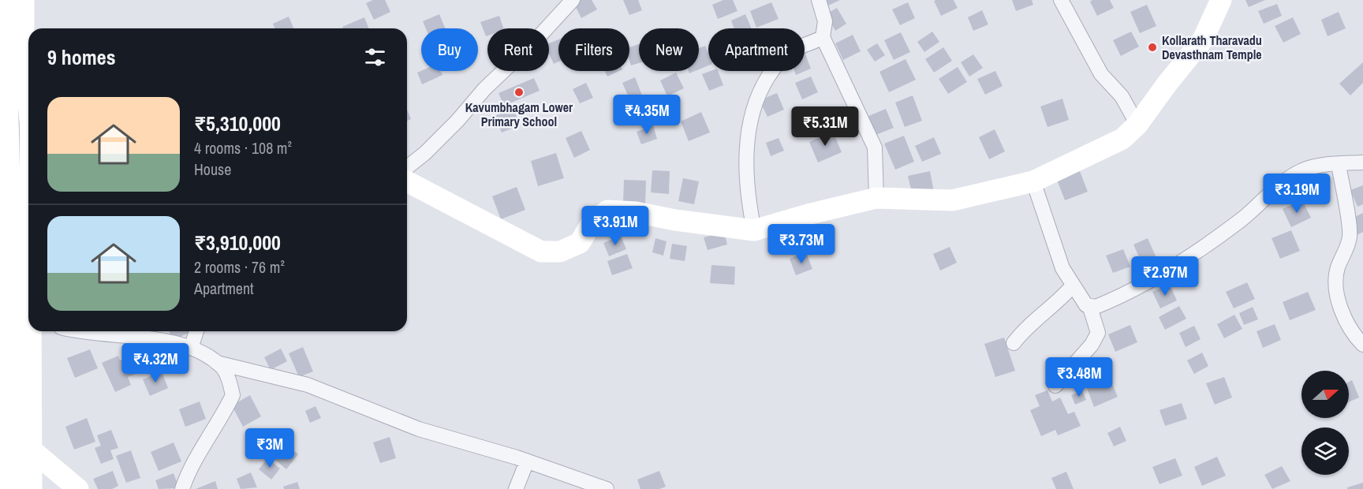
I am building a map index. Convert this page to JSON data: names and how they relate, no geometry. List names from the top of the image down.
{
  "places": ["Kollarath Tharavadu Devasthnam Temple", "Kavumbhagam Lower Primary School"],
  "north": "right",
  "page": {
    "chip": [
      "Buy",
      "Rent",
      "Filters",
      "New",
      "Apartment"
    ],
    "heading": "9 homes",
    "list": [
      {
        "name": "₹5,310,000",
        "note": "4 rooms · 108 m² · House"
      },
      {
        "name": "₹3,910,000",
        "note": "2 rooms · 76 m² · Apartment"
      }
    ],
    "price": [
      "₹4.35M",
      "₹5.31M",
      "₹3.19M",
      "₹3.91M",
      "₹3.73M",
      "₹2.97M",
      "₹4.32M",
      "₹3.48M",
      "₹3M"
    ]
  }
}
